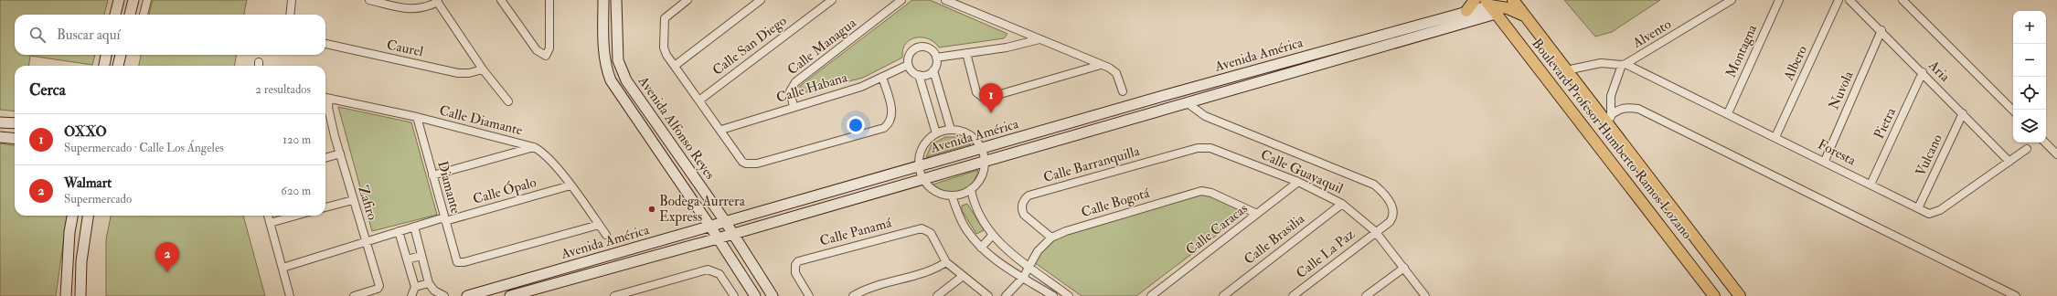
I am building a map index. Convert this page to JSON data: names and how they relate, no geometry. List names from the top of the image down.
{
  "streets": {
    "main road": ["Avenida América", "Avenida Alfonso Reyes", "Boulevard Profesor Humberto Ramos Lozano"],
    "street": [
      "Alvento",
      "Calle San Diego",
      "Calle Managua",
      "Caurel",
      "Montagna",
      "Albero",
      "Aria",
      "Calle Habana",
      "Nuvola",
      "Calle Diamante",
      "Pietra",
      "Foresta",
      "Vulcano",
      "Calle Barranquilla",
      "Calle Guayaquil",
      "Diamante",
      "Calle Ópalo",
      "Zafiro",
      "Calle Bogotá",
      "Calle Caracas",
      "Calle Panamá",
      "Calle Brasilia",
      "Calle La Paz"
    ]
  },
  "crossings": [
    ["Alvento", "Foresta"],
    ["Calle Managua", "Calle Habana"],
    ["Montagna", "Foresta"],
    ["Avenida América", "Avenida Alfonso Reyes"],
    ["Avenida América", "Boulevard Profesor Humberto Ramos Lozano"],
    ["Avenida América", "Calle La Paz"],
    ["Albero", "Foresta"],
    ["Aria", "Nuvola"],
    ["Aria", "Pietra"],
    ["Aria", "Foresta"],
    ["Aria", "Vulcano"],
    ["Nuvola", "Foresta"],
    ["Calle Diamante", "Diamante"],
    ["Calle Diamante", "Calle Ópalo"],
    ["Calle Diamante", "Zafiro"],
    ["Pietra", "Foresta"],
    ["Foresta", "Vulcano"],
    ["Calle Barranquilla", "Calle Guayaquil"],
    ["Calle Barranquilla", "Calle Bogotá"],
    ["Calle Guayaquil", "Calle Caracas"],
    ["Calle Guayaquil", "Calle Brasilia"],
    ["Calle Guayaquil", "Calle La Paz"],
    ["Diamante", "Calle Ópalo"],
    ["Calle Ópalo", "Zafiro"],
    ["Calle Bogotá", "Calle Caracas"]
  ],
  "places": ["Bodega Aurrera Express"],
  "page": {
    "map_buttons": ["+", "−"],
    "search": "Buscar aquí",
    "heading": ["Cerca", "2 resultados"],
    "pins": ["1", "2"],
    "list": [
      {
        "mark": "1",
        "name": "OXXO",
        "note": "Supermercado · Calle Los Ángeles",
        "value": "120 m"
      },
      {
        "mark": "2",
        "name": "Walmart",
        "note": "Supermercado",
        "value": "620 m"
      }
    ]
  }
}
